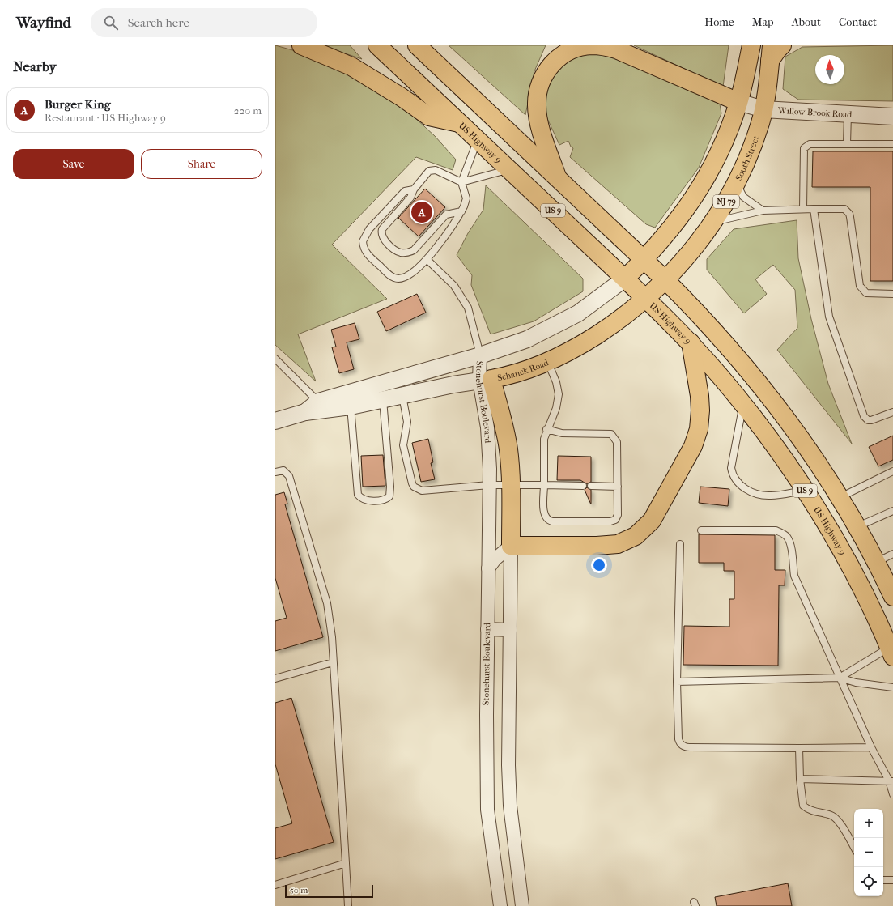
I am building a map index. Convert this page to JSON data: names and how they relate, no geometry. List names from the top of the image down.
{
  "streets": {
    "main road": [
      "US Highway 9",
      "South Street",
      "NJ 79",
      "US 9",
      "Schanck Road",
      "Stonehurst Boulevard"
    ],
    "street": ["Willow Brook Road"]
  },
  "crossings": [
    ["Willow Brook Road", "South Street"],
    ["US Highway 9", "South Street"],
    ["US Highway 9", "Schanck Road"],
    ["South Street", "US 9"],
    ["South Street", "Schanck Road"],
    ["Schanck Road", "Stonehurst Boulevard"]
  ],
  "scale_bar": "50 m",
  "north": "top",
  "page": {
    "header": "Wayfind",
    "search": "Search here",
    "nav": [
      "Home",
      "Map",
      "About",
      "Contact"
    ],
    "heading": "Nearby",
    "list": [
      {
        "mark": "A",
        "name": "Burger King",
        "note": "Restaurant · US Highway 9",
        "value": "220 m"
      }
    ],
    "buttons": ["Save", "Share"],
    "pins": "A",
    "map_buttons": ["+", "−"],
    "scale": "50 m"
  }
}
